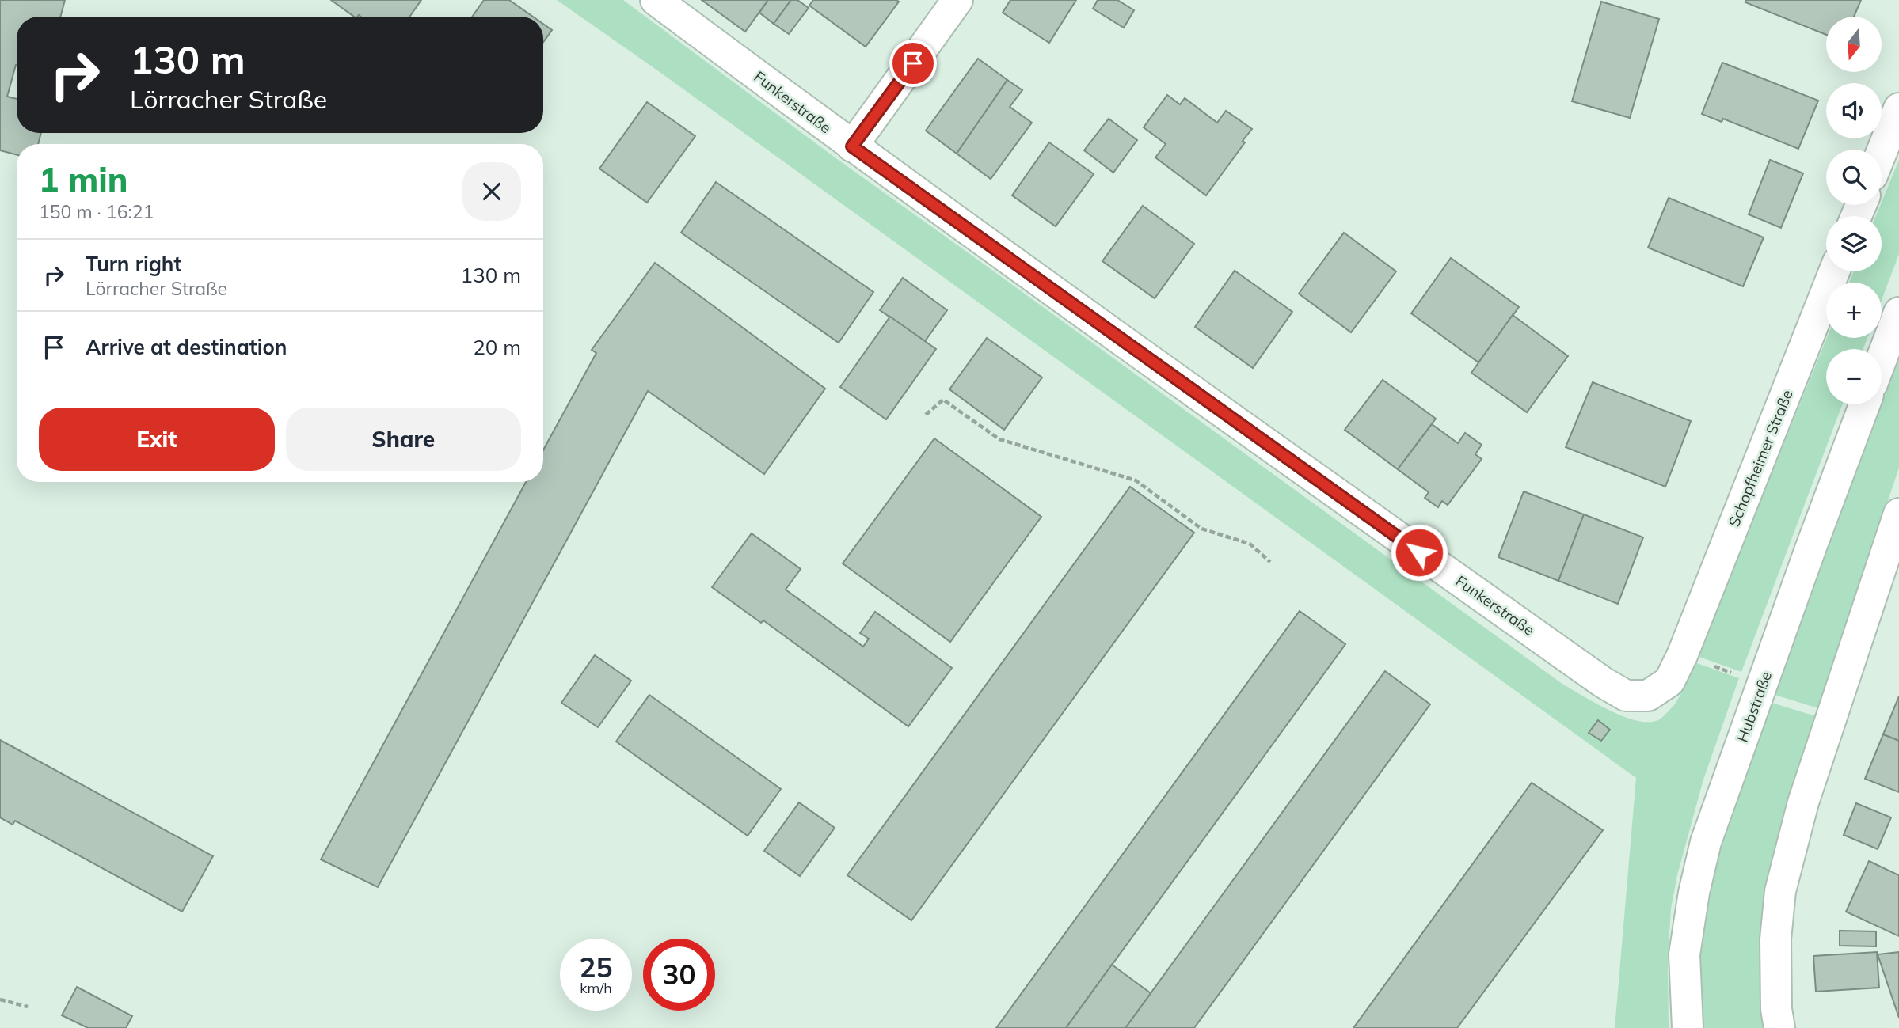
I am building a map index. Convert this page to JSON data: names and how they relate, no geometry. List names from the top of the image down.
{
  "streets": {
    "street": ["Funkerstraße", "Schopfheimer Straße", "Hubstraße"]
  },
  "crossings": [
    ["Funkerstraße", "Schopfheimer Straße"]
  ],
  "north": "bottom",
  "page": {
    "map_buttons": ["+", "−"],
    "turn": ["130 m", "Lörracher Straße"],
    "heading": ["1 min", "150 m · 16:21"],
    "list": [
      {
        "name": "Turn right",
        "note": "Lörracher Straße",
        "value": "130 m"
      },
      {
        "name": "Arrive at destination",
        "value": "20 m"
      }
    ],
    "buttons": ["Exit", "Share"],
    "speed": "25 km/h",
    "limit": "30"
  }
}
